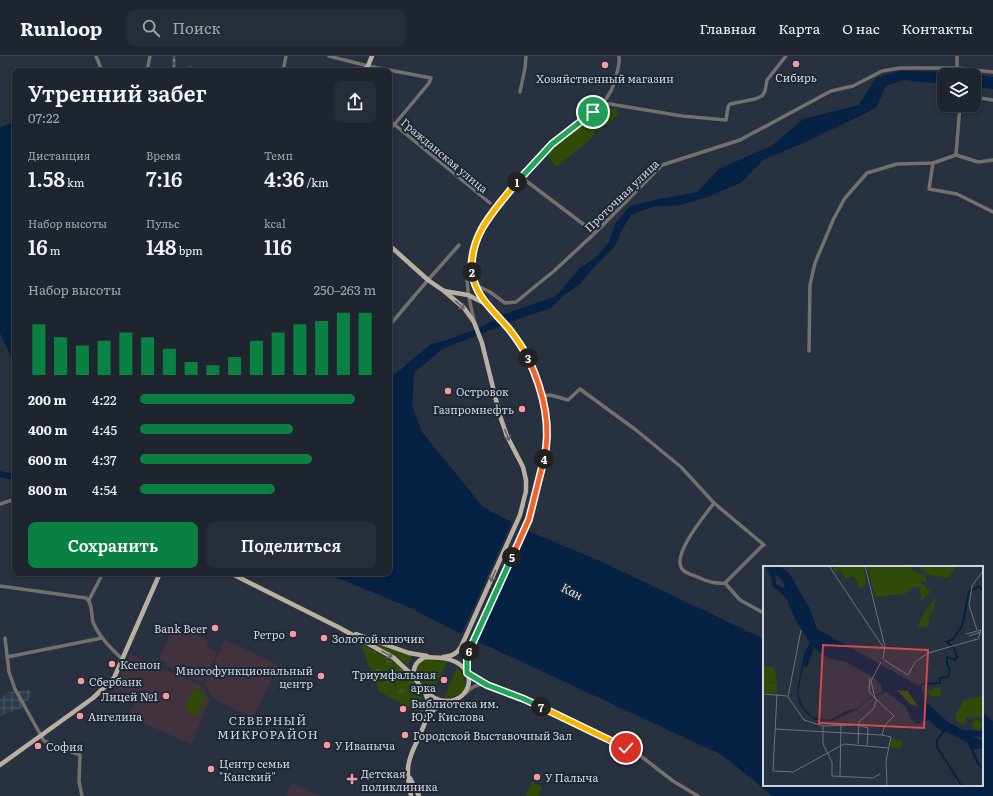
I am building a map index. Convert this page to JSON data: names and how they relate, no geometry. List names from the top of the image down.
{
  "streets": {
    "street": ["Гражданская улица", "Проточная улица"]
  },
  "districts": ["СЕВЕРНЫЙ МИКРОРАЙОН"],
  "water": ["Кан"],
  "places": {
    "other": [
      "Сибирь",
      "Хозяйственный магазин",
      "Островок",
      "Газпромнефть",
      "Bank Beer",
      "Ретро",
      "Золотой ключик",
      "Ксенон",
      "Многофункциональный центр",
      "Триумфальная арка",
      "Сбербанк",
      "Лицей №1",
      "Библиотека им. Ю.Р. Кислова",
      "Ангелина",
      "Городской Выставочный Зал",
      "У Иваныча",
      "София",
      "Центр семьи \"Канский\"",
      "У Палыча"
    ],
    "health": ["Детская поликлиника"]
  },
  "page": {
    "header": "Runloop",
    "search": "Поиск",
    "nav": [
      "Главная",
      "Карта",
      "О нас",
      "Контакты"
    ],
    "heading": ["Утренний забег", "07:22"],
    "stats": [
      ["Дистанция", "1.58 km"],
      ["Время", "7:16"],
      ["Темп", "4:36 /km"],
      ["Набор высоты", "16 m"],
      ["Пульс", "148 bpm"],
      ["kcal", "116"]
    ],
    "pins": [
      "1",
      "2",
      "3",
      "4",
      "5",
      "6",
      "7"
    ],
    "chart": ["Набор высоты", "250–263 m"],
    "list": [
      {
        "name": "200 m",
        "note": "4:22"
      },
      {
        "name": "400 m",
        "note": "4:45"
      },
      {
        "name": "600 m",
        "note": "4:37"
      },
      {
        "name": "800 m",
        "note": "4:54"
      }
    ],
    "buttons": ["Сохранить", "Поделиться"]
  }
}
